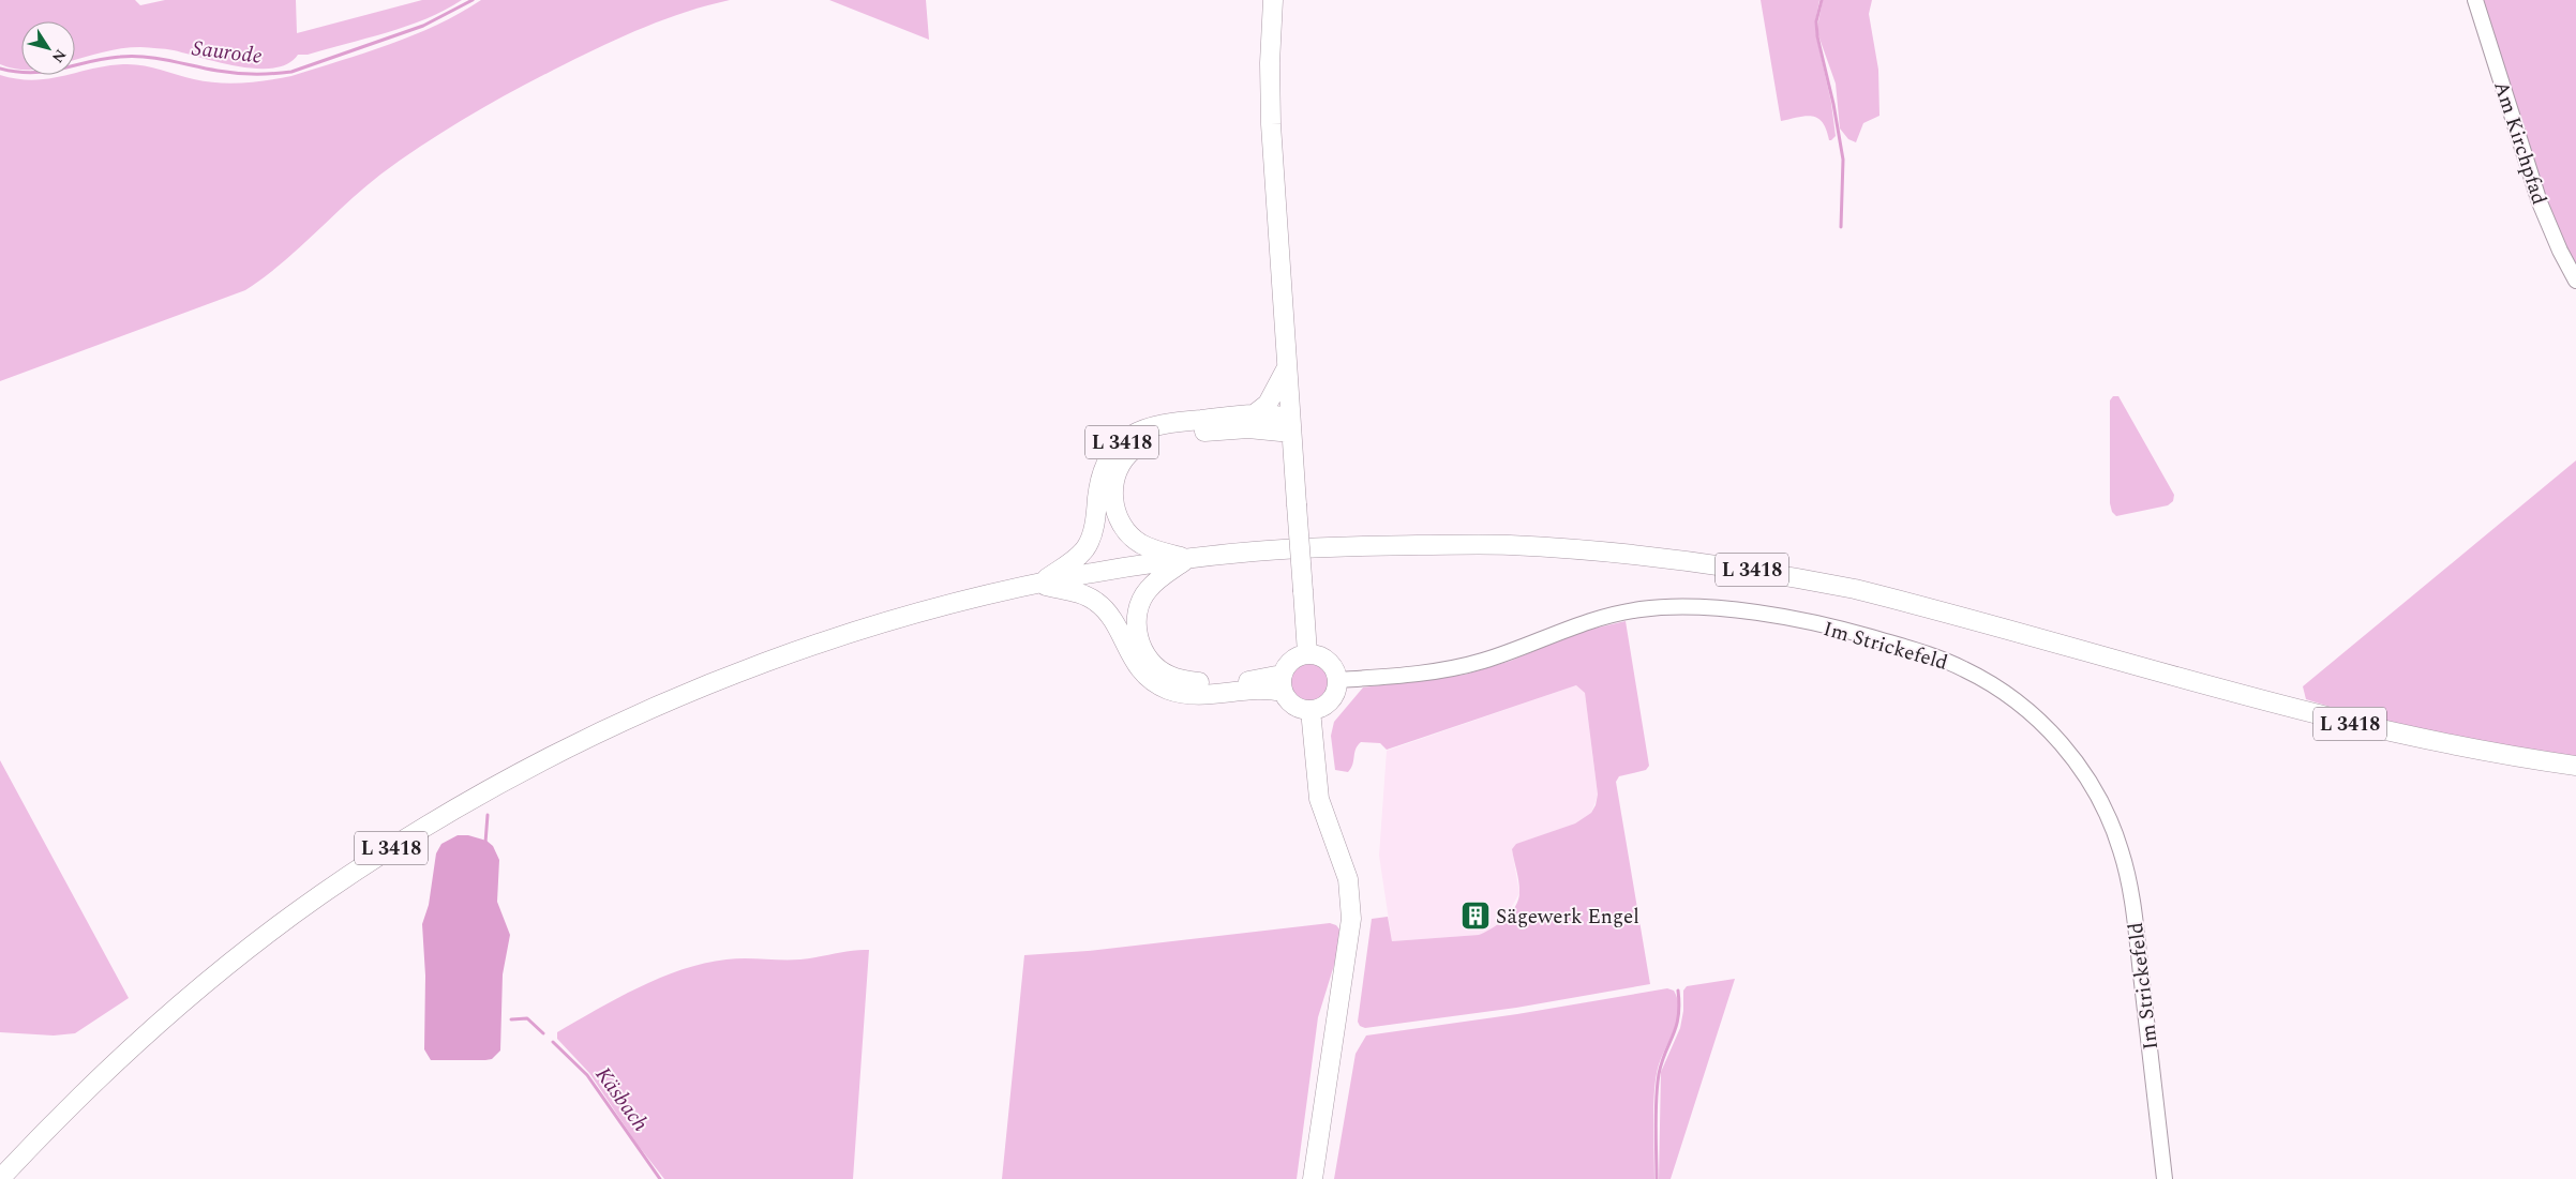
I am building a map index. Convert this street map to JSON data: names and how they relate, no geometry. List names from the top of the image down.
{
  "streets": {
    "main road": ["L 3418"],
    "street": ["Am Kirchpfad", "Im Strickefeld"]
  },
  "crossings": [
    ["L 3418", "Im Strickefeld"]
  ],
  "water": ["Saurode", "Käsbach"],
  "places": {
    "building": ["Sägewerk Engel"]
  },
  "north": "bottom right"
}
